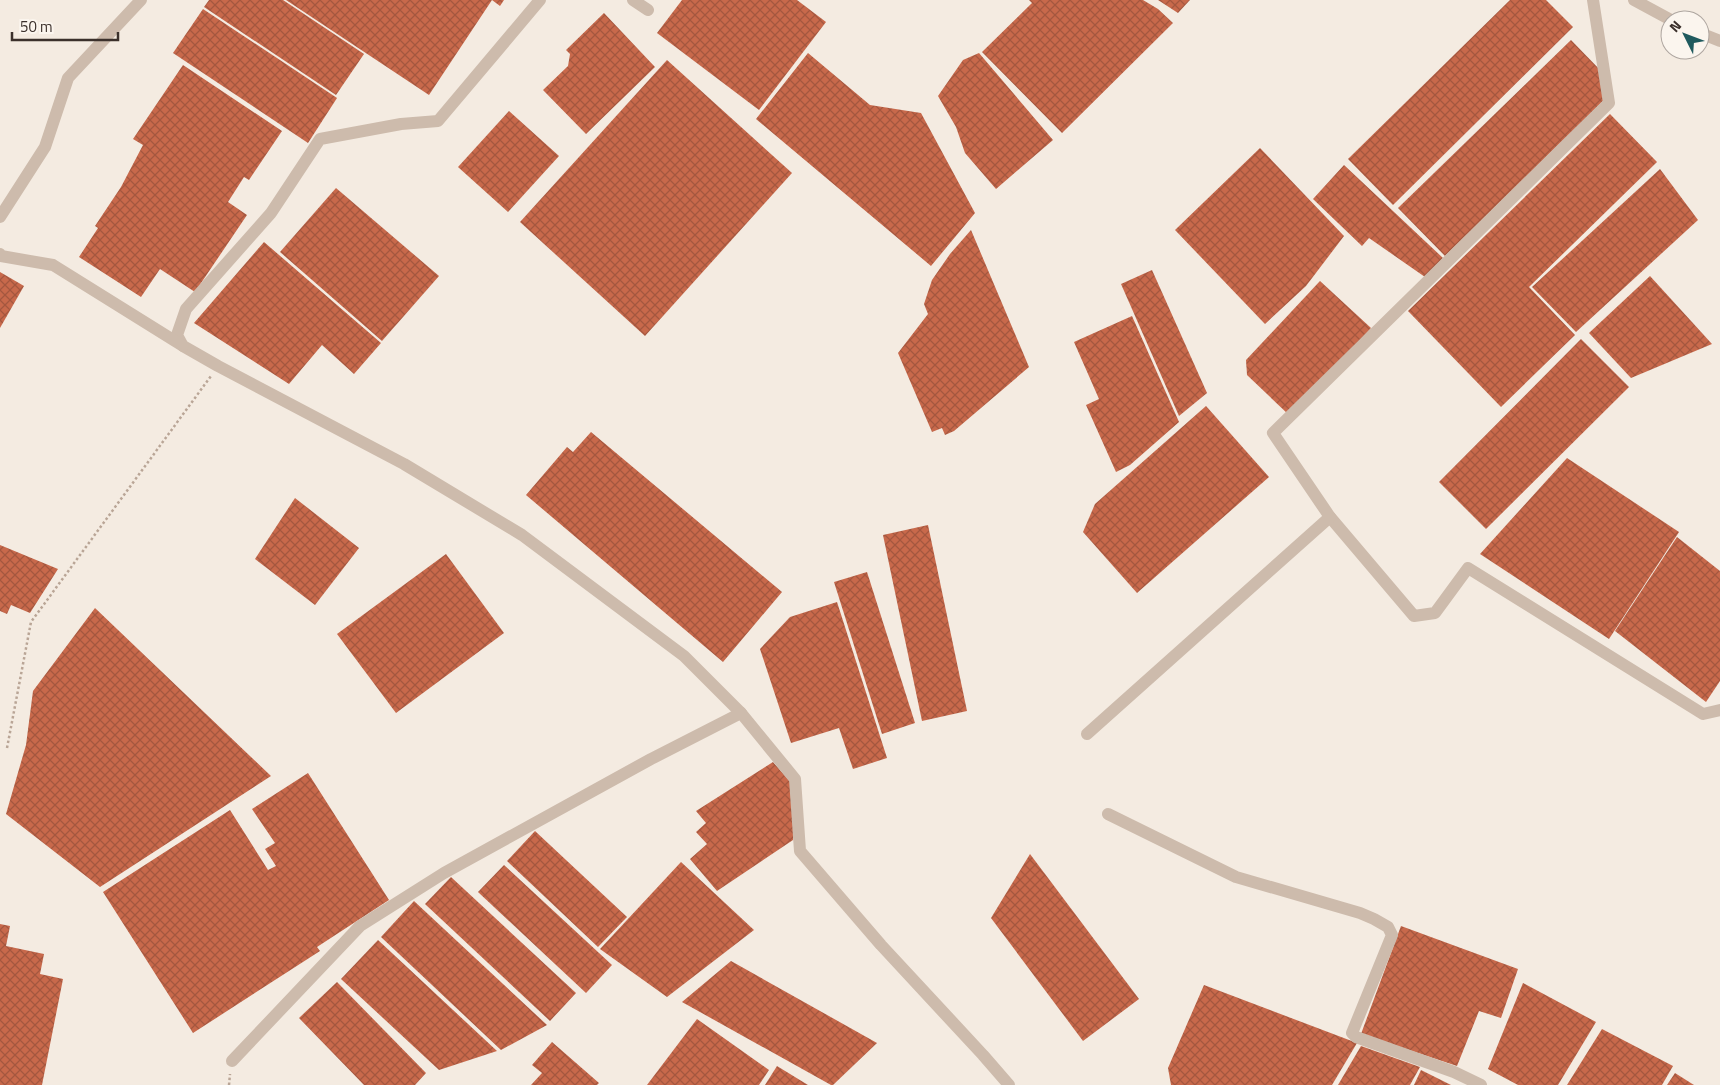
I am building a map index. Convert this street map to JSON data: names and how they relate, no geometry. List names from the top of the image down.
{
  "scale_bar": "50 m",
  "north": "top left"
}
